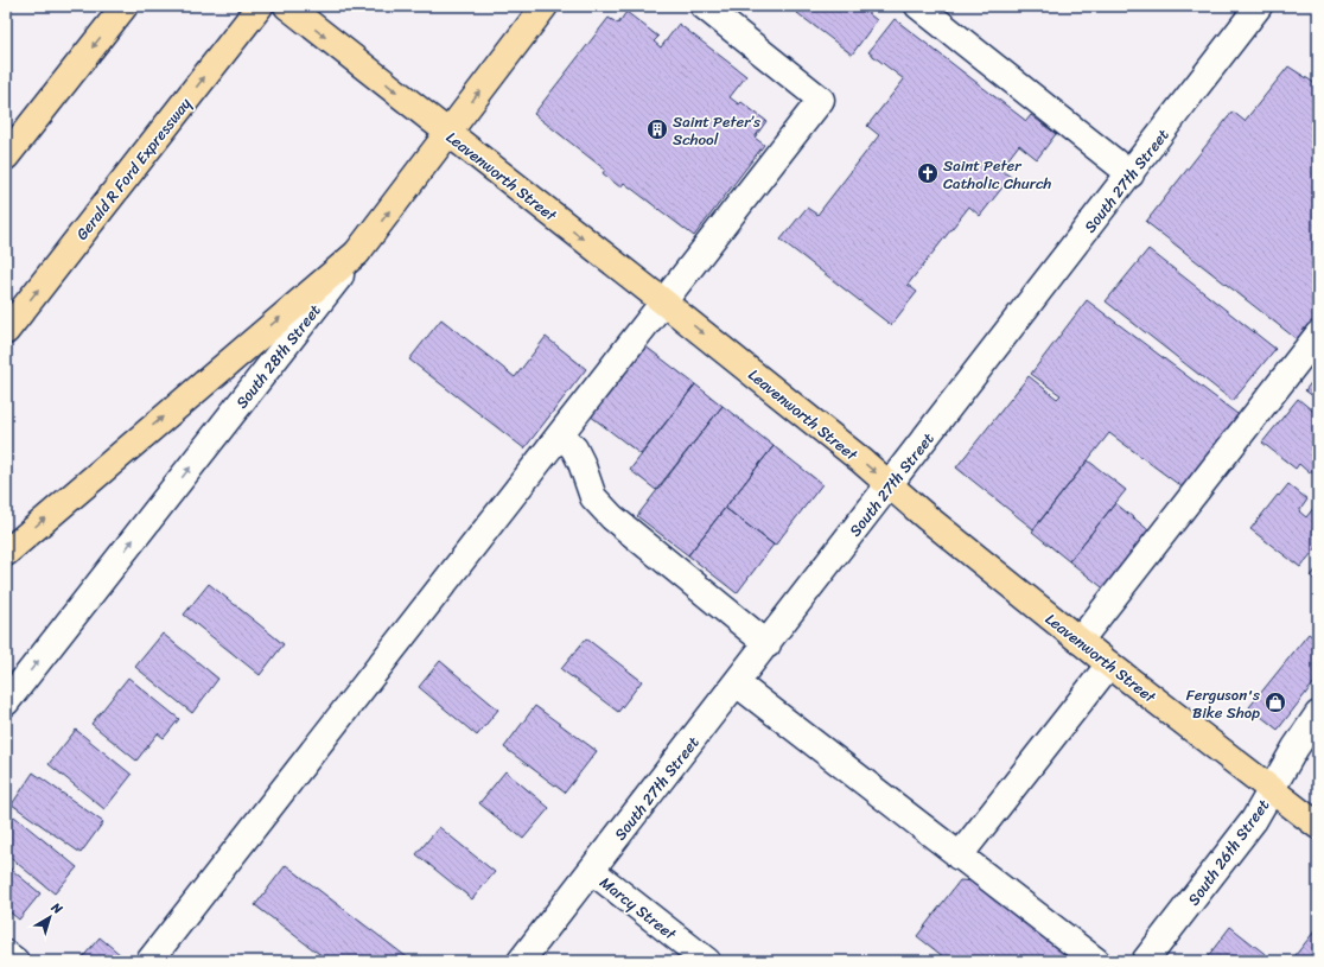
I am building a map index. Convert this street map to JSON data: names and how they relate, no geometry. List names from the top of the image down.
{
  "streets": {
    "main road": ["Gerald R Ford Expressway", "Leavenworth Street", "South 28th Street"],
    "street": ["South 27th Street", "South 26th Street", "Marcy Street"]
  },
  "crossings": [
    ["Leavenworth Street", "South 27th Street"],
    ["Leavenworth Street", "South 28th Street"],
    ["Leavenworth Street", "South 26th Street"],
    ["South 27th Street", "Marcy Street"]
  ],
  "one_way": ["Leavenworth Street"],
  "places": {
    "building": ["Saint Peter’s School"],
    "church": ["Saint Peter Catholic Church"],
    "shop": ["Ferguson's Bike Shop"]
  },
  "north": "top right"
}
